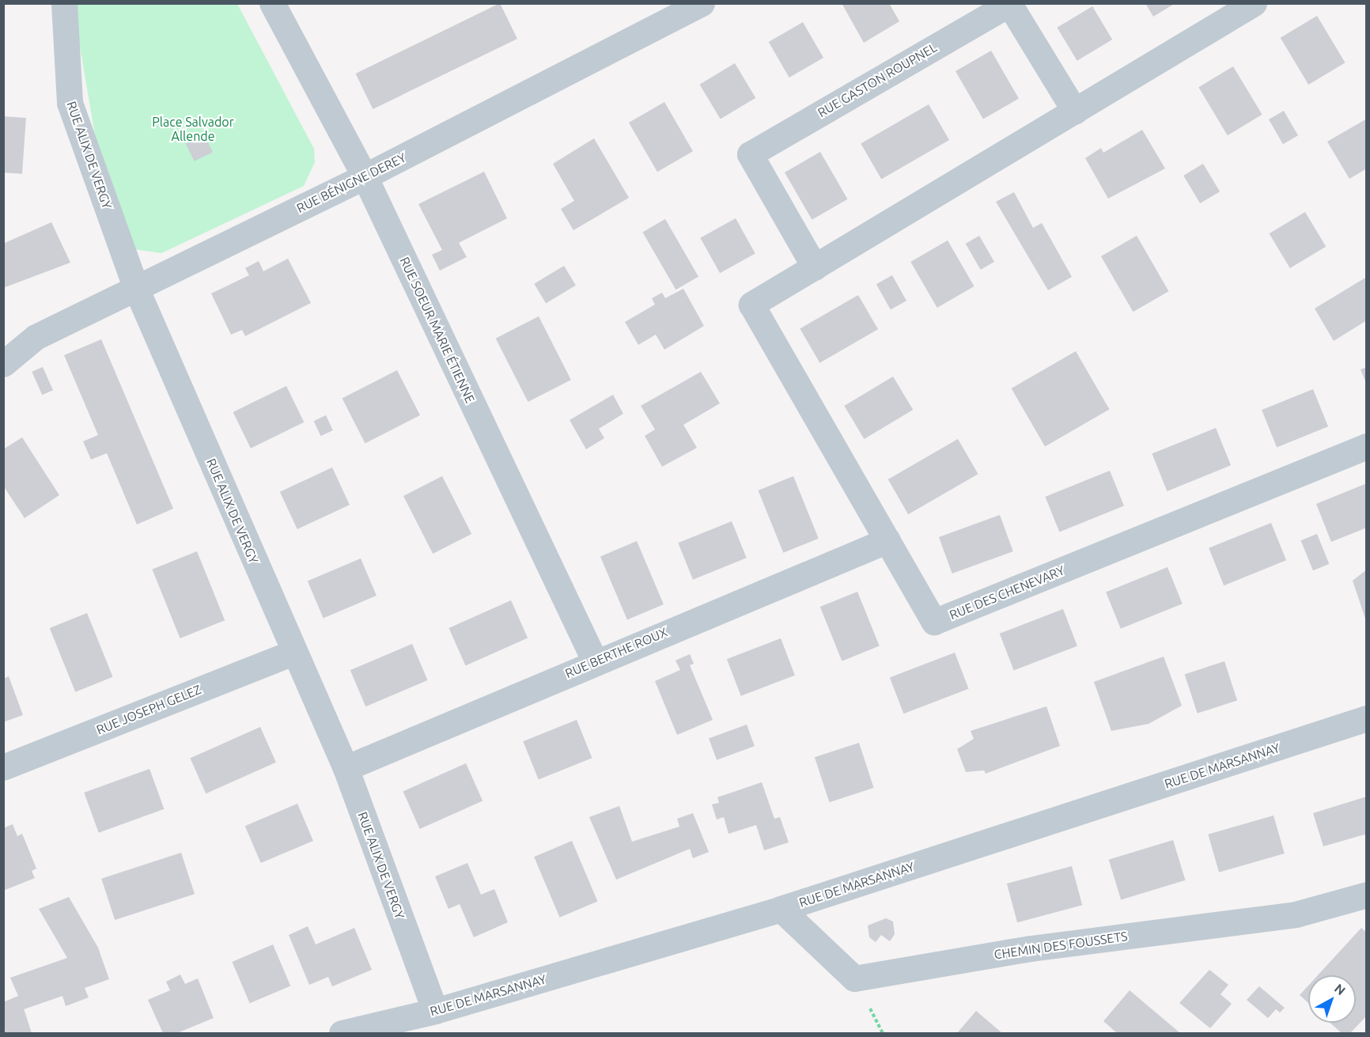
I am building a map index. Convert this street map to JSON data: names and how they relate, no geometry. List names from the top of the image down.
{
  "streets": {
    "street": [
      "RUE GASTON ROUPNEL",
      "RUE ALIX DE VERGY",
      "RUE BÉNIGNE DEREY",
      "RUE SOEUR MARIE ÉTIENNE",
      "RUE DES CHENEVARY",
      "RUE BERTHE ROUX",
      "RUE JOSEPH GELEZ",
      "RUE DE MARSANNAY",
      "CHEMIN DES FOUSSETS"
    ]
  },
  "crossings": [
    ["RUE GASTON ROUPNEL", "RUE DES CHENEVARY"],
    ["RUE ALIX DE VERGY", "RUE BÉNIGNE DEREY"],
    ["RUE ALIX DE VERGY", "RUE BERTHE ROUX"],
    ["RUE ALIX DE VERGY", "RUE JOSEPH GELEZ"],
    ["RUE ALIX DE VERGY", "RUE DE MARSANNAY"],
    ["RUE BÉNIGNE DEREY", "RUE SOEUR MARIE ÉTIENNE"],
    ["RUE SOEUR MARIE ÉTIENNE", "RUE BERTHE ROUX"],
    ["RUE DES CHENEVARY", "RUE BERTHE ROUX"],
    ["RUE DE MARSANNAY", "CHEMIN DES FOUSSETS"]
  ],
  "parks": ["Place Salvador Allende"],
  "north": "top right"
}
